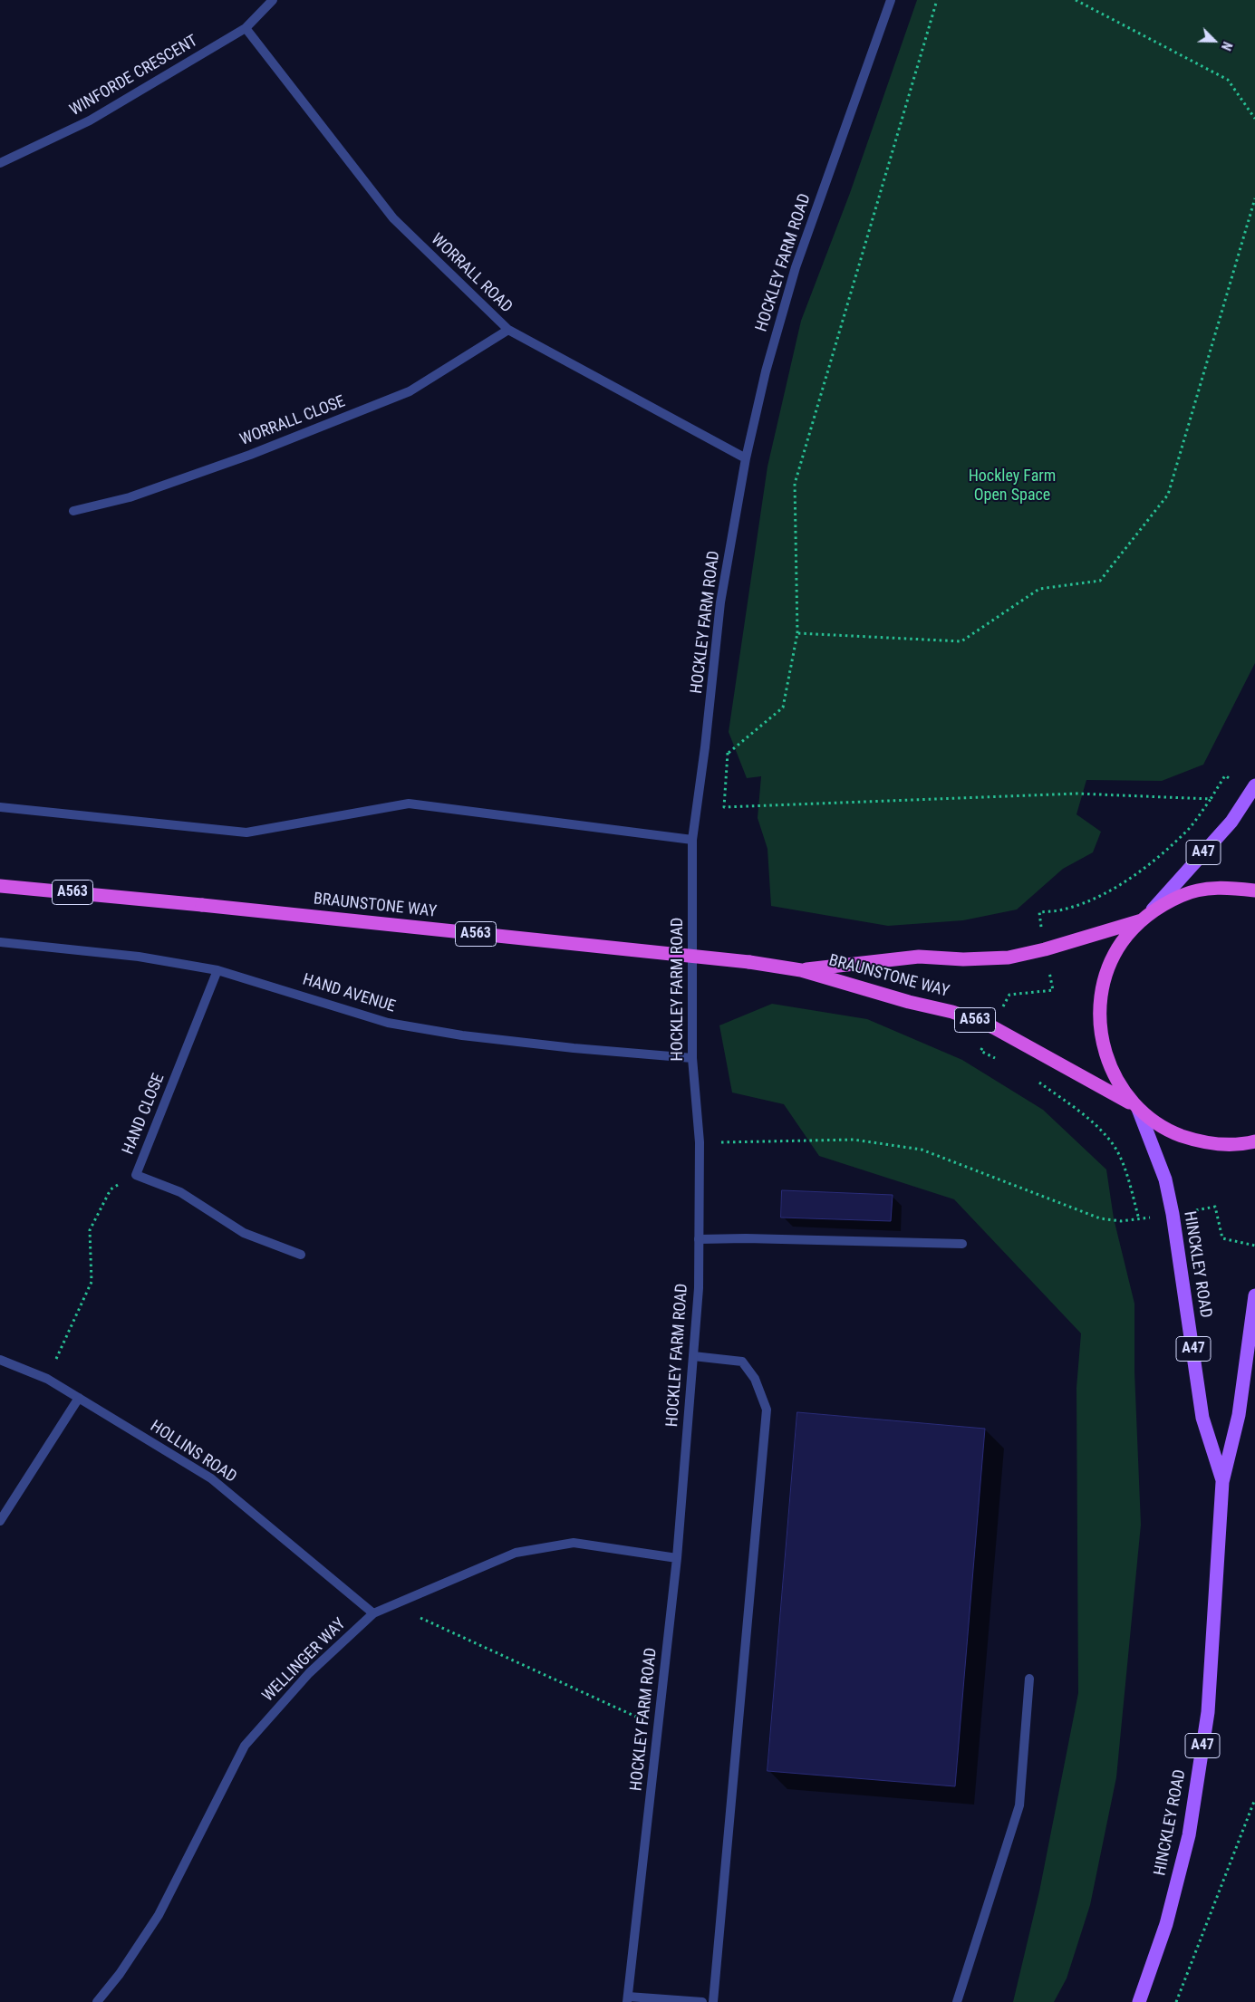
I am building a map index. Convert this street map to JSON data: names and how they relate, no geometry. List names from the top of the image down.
{
  "streets": {
    "highway": ["A563", "BRAUNSTONE WAY"],
    "main road": ["A47", "HINCKLEY ROAD"],
    "street": [
      "WINFORDE CRESCENT",
      "HOCKLEY FARM ROAD",
      "WORRALL ROAD",
      "WORRALL CLOSE",
      "HAND AVENUE",
      "HAND CLOSE",
      "HOLLINS ROAD",
      "WELLINGER WAY"
    ]
  },
  "crossings": [
    ["WINFORDE CRESCENT", "WORRALL ROAD"],
    ["HOCKLEY FARM ROAD", "WORRALL ROAD"],
    ["HOCKLEY FARM ROAD", "HAND AVENUE"],
    ["HOCKLEY FARM ROAD", "WELLINGER WAY"],
    ["WORRALL ROAD", "WORRALL CLOSE"],
    ["A47", "A563"],
    ["A47", "BRAUNSTONE WAY"],
    ["A563", "BRAUNSTONE WAY"],
    ["A563", "HINCKLEY ROAD"],
    ["BRAUNSTONE WAY", "HINCKLEY ROAD"],
    ["HAND AVENUE", "HAND CLOSE"],
    ["HOLLINS ROAD", "WELLINGER WAY"]
  ],
  "parks": ["Hockley Farm Open Space"],
  "north": "bottom right"
}
